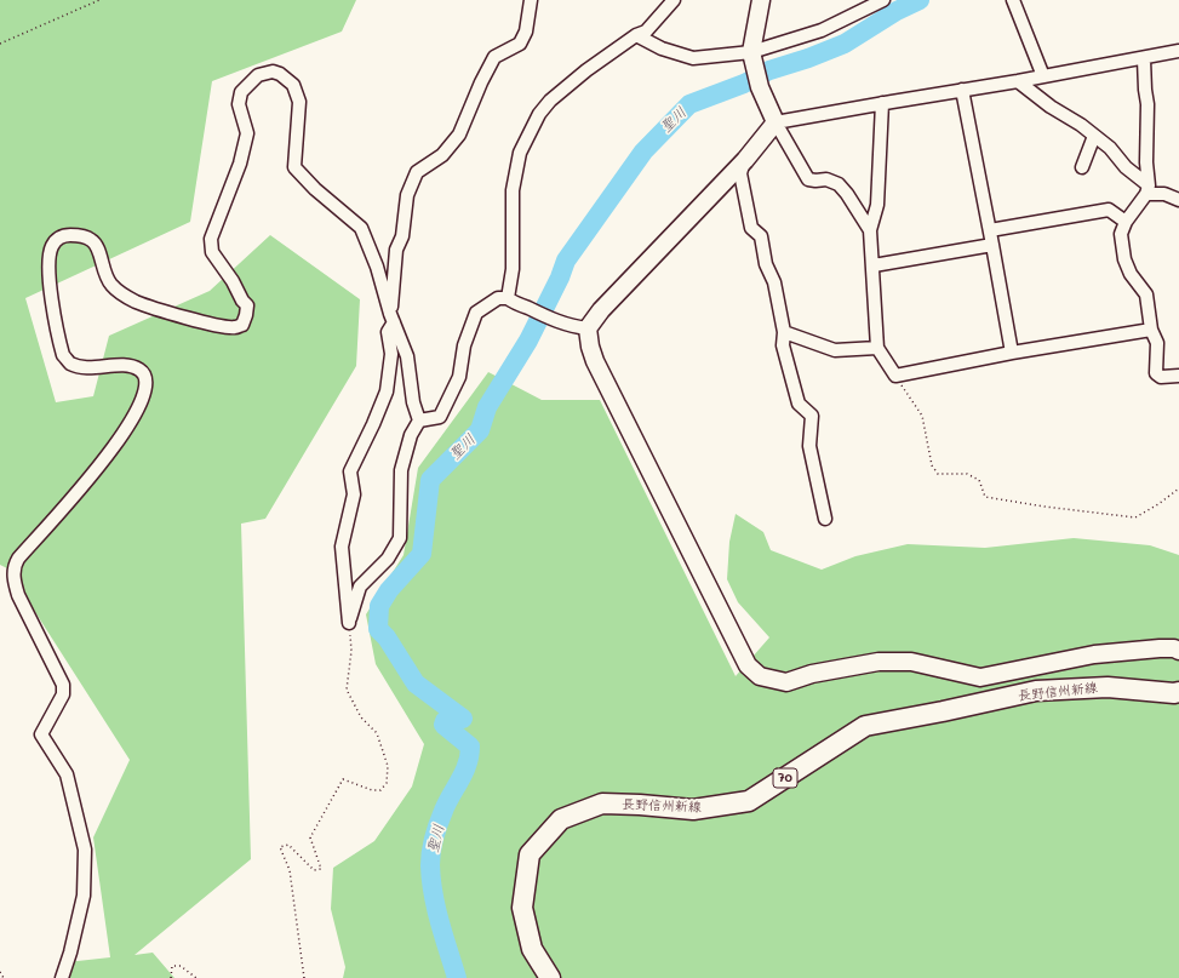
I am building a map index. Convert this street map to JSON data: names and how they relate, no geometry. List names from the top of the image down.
{
  "streets": {
    "main road": ["長野信州新線", "70"]
  },
  "water": ["聖川"]
}
